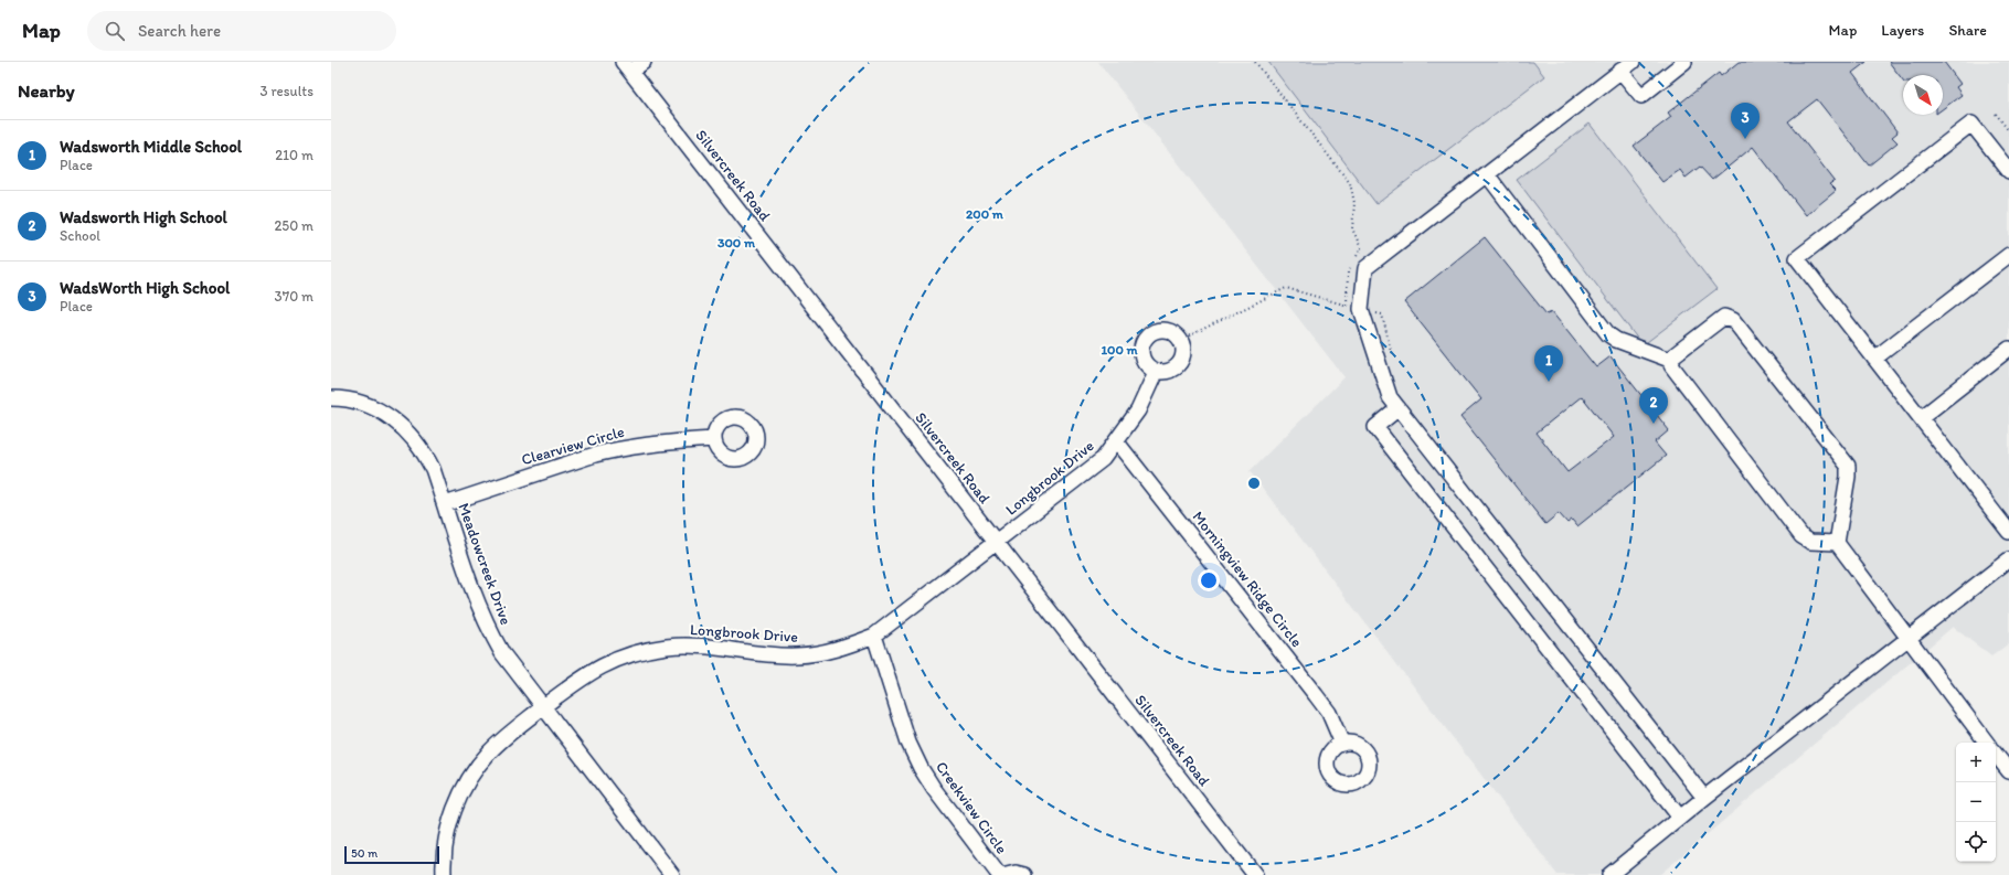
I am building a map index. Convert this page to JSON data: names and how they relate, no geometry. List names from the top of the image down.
{
  "streets": {
    "street": [
      "Silvercreek Road",
      "Clearview Circle",
      "Longbrook Drive",
      "Meadowcreek Drive",
      "Morningview Ridge Circle",
      "Creekview Circle"
    ]
  },
  "crossings": [
    ["Silvercreek Road", "Longbrook Drive"],
    ["Clearview Circle", "Meadowcreek Drive"],
    ["Longbrook Drive", "Meadowcreek Drive"],
    ["Longbrook Drive", "Morningview Ridge Circle"],
    ["Longbrook Drive", "Creekview Circle"]
  ],
  "scale_bar": "50 m",
  "north": "bottom right",
  "page": {
    "header": "Map",
    "search": "Search here",
    "nav": ["Map", "Layers", "Share"],
    "heading": ["Nearby", "3 results"],
    "pins": ["3", "1", "2"],
    "list": [
      {
        "mark": "1",
        "name": "Wadsworth Middle School",
        "note": "Place",
        "value": "210 m"
      },
      {
        "mark": "2",
        "name": "Wadsworth High School",
        "note": "School",
        "value": "250 m"
      },
      {
        "mark": "3",
        "name": "WadsWorth High School",
        "note": "Place",
        "value": "370 m"
      }
    ],
    "map_buttons": ["+", "−"],
    "scale": "50 m"
  },
  "rings": ["200 m", "300 m", "100 m"]
}
